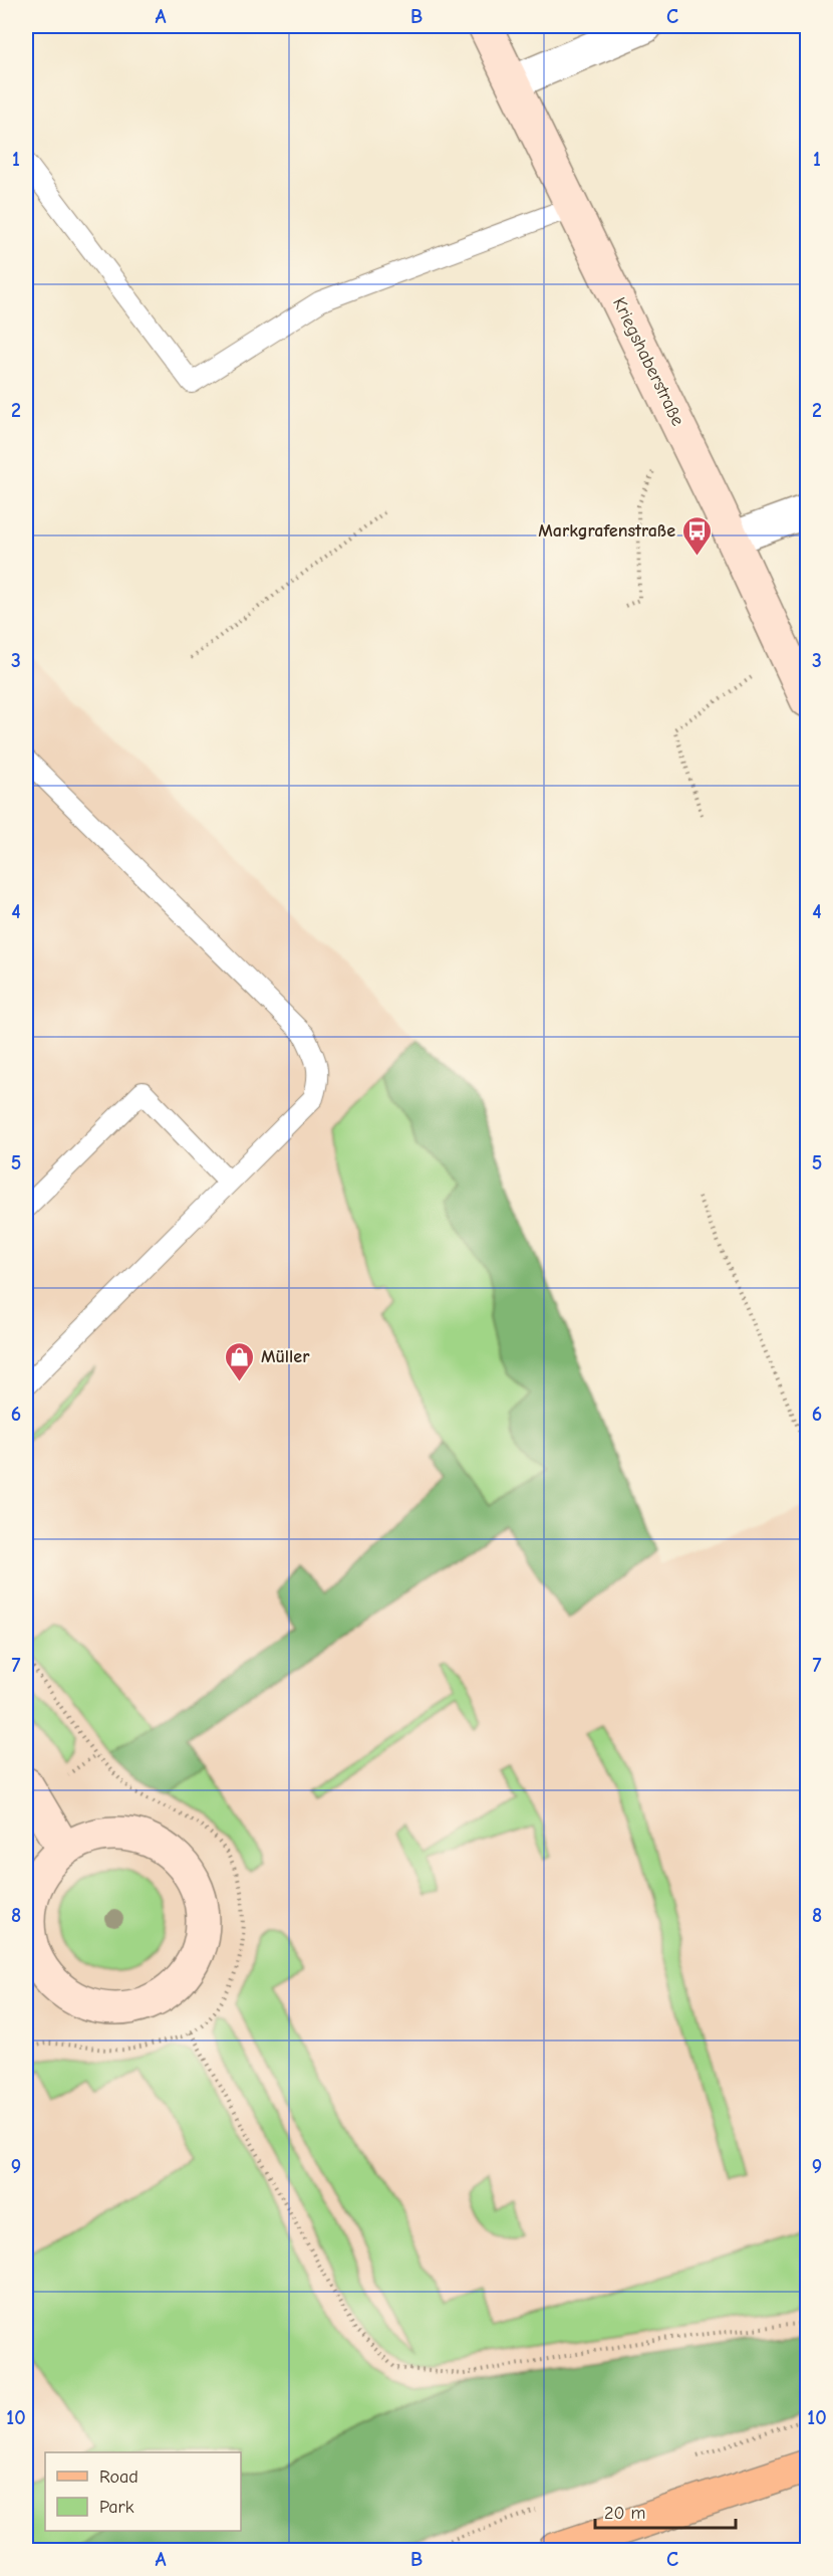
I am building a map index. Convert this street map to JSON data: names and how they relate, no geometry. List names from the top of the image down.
{
  "streets": {
    "main road": ["Kriegshaberstraße"]
  },
  "places": {
    "bus stop": ["Markgrafenstraße"],
    "shop": ["Müller"]
  },
  "legend": ["Road", "Park"],
  "scale_bar": "20 m",
  "grid": {
    "columns": ["A", "B", "C"],
    "rows": [
      "1",
      "2",
      "3",
      "4",
      "5",
      "6",
      "7",
      "8",
      "9",
      "10"
    ]
  }
}
